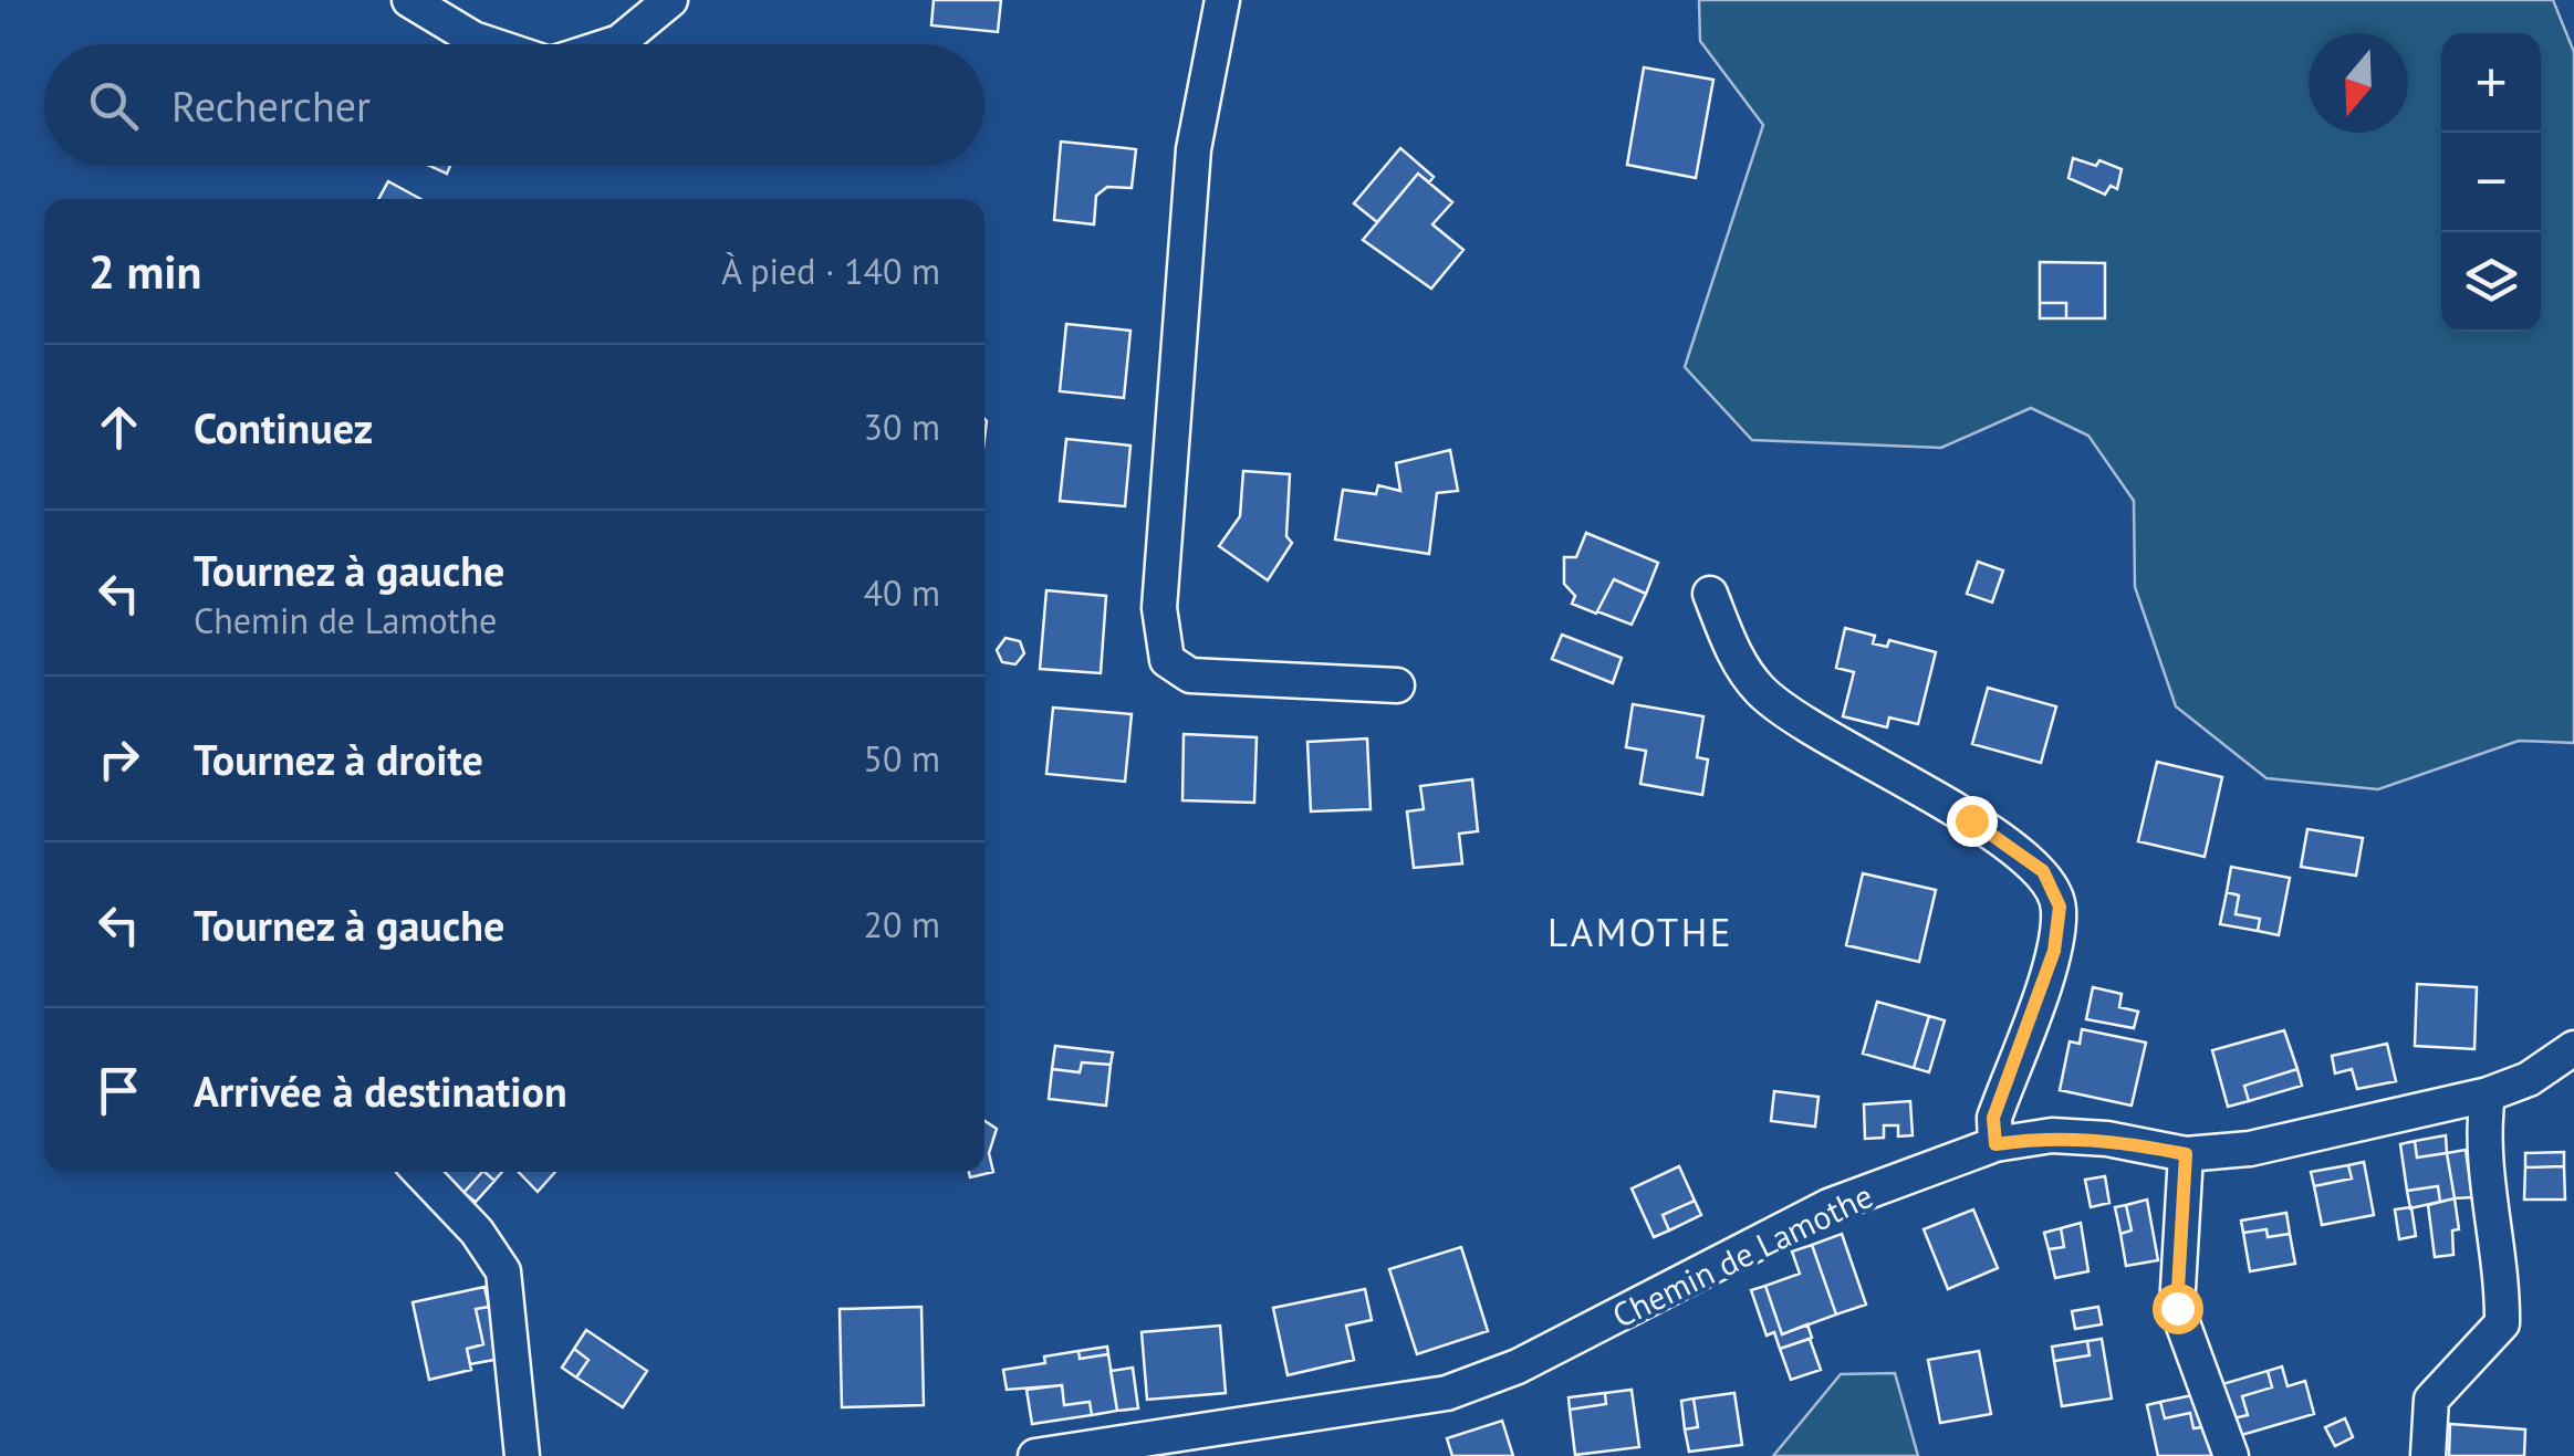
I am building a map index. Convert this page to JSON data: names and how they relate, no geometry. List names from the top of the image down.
{
  "streets": {
    "street": ["Chemin de Lamothe"]
  },
  "districts": ["LAMOTHE"],
  "north": "bottom",
  "page": {
    "map_buttons": ["+", "−"],
    "search": "Rechercher",
    "heading": ["2 min", "À pied · 140 m"],
    "list": [
      ["Continuez", "30 m"],
      ["Tournez à gauche", "Chemin de Lamothe", "40 m"],
      ["Tournez à droite", "50 m"],
      ["Tournez à gauche", "20 m"],
      "Arrivée à destination"
    ]
  }
}
